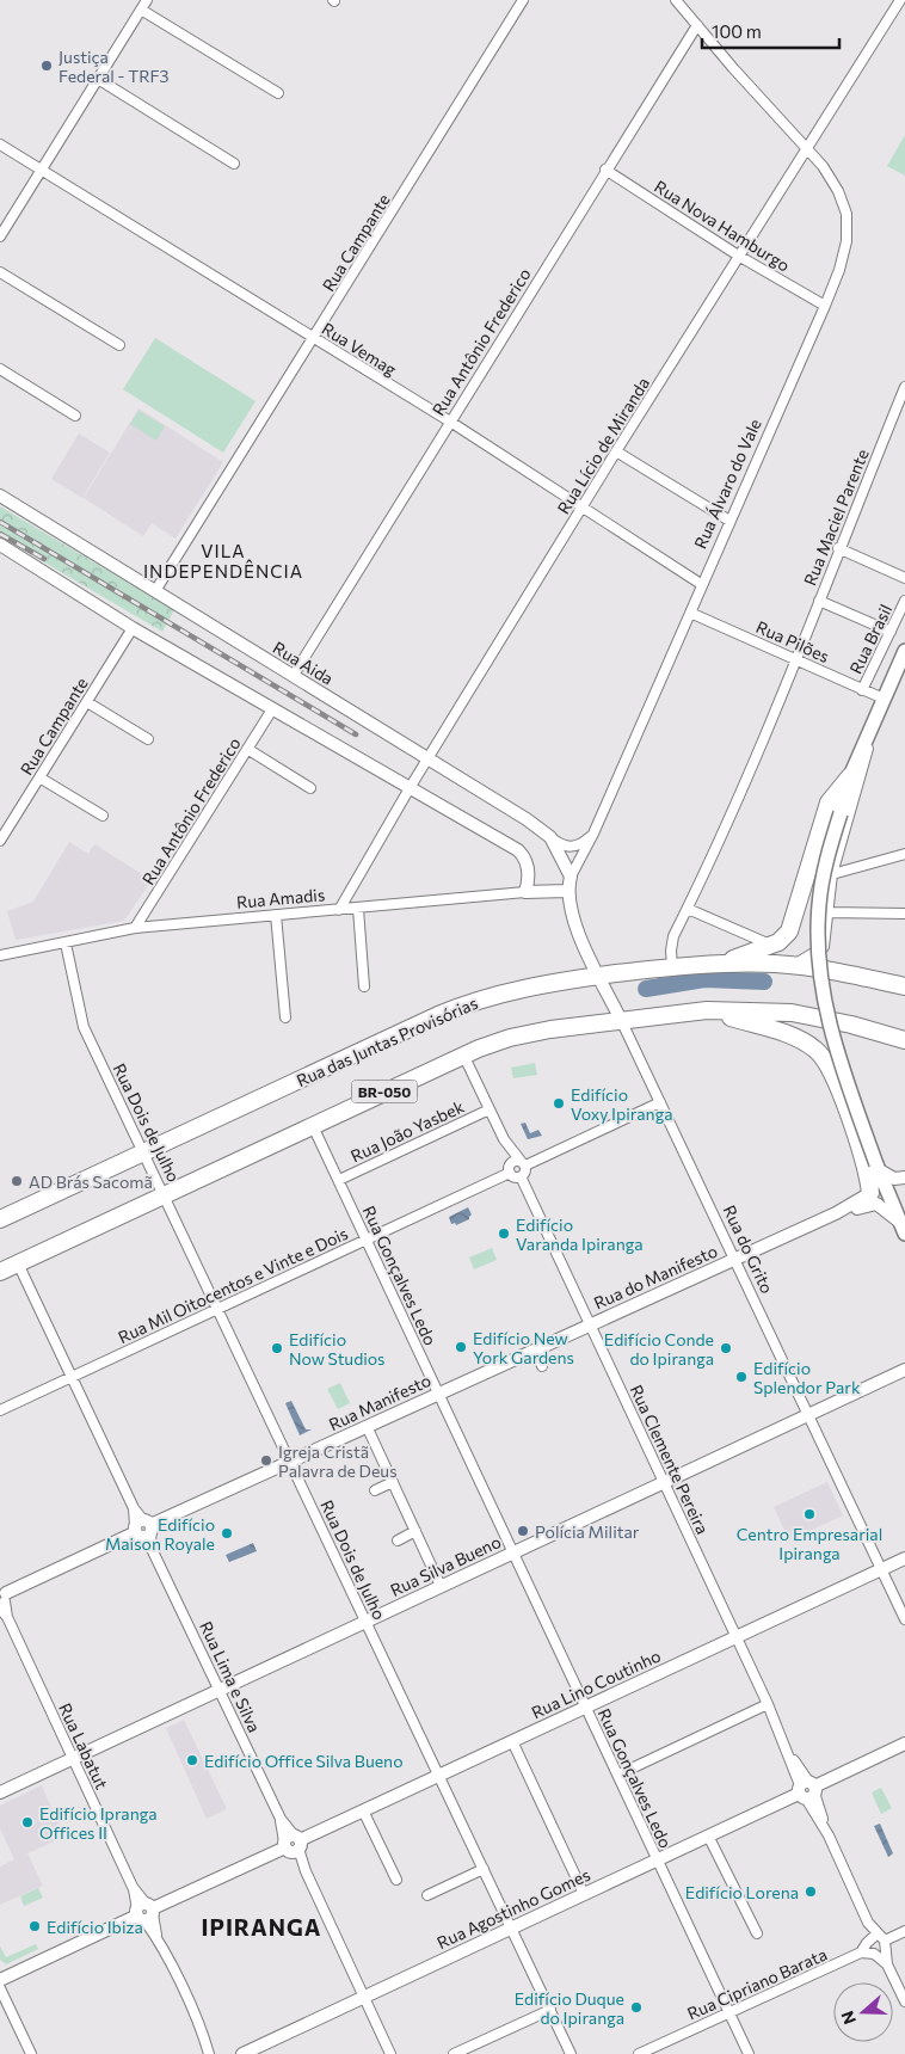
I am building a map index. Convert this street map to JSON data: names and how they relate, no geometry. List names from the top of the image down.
{
  "streets": {
    "highway": ["Rua das Juntas Provisórias", "BR-050"],
    "street": [
      "Rua Nova Hamburgo",
      "Rua Campante",
      "Rua Antônio Frederico",
      "Rua Vemag",
      "Rua Lício de Miranda",
      "Rua Álvaro do Vale",
      "Rua Maciel Parente",
      "Rua Brasil",
      "Rua Pilões",
      "Rua Aida",
      "Rua Amadis",
      "Rua Dois de Julho",
      "Rua João Yasbek",
      "Rua do Grito",
      "Rua Gonçalves Ledo",
      "Rua do Manifesto",
      "Rua Mil Oitocentos e Vinte e Dois",
      "Rua Manifesto",
      "Rua Clemente Pereira",
      "Rua Silva Bueno",
      "Rua Lima e Silva",
      "Rua Lino Coutinho",
      "Rua Labatut",
      "Rua Agostinho Gomes",
      "Rua Cipriano Barata"
    ]
  },
  "crossings": [
    ["Rua Nova Hamburgo", "Rua Antônio Frederico"],
    ["Rua Nova Hamburgo", "Rua Lício de Miranda"],
    ["Rua Nova Hamburgo", "Rua Álvaro do Vale"],
    ["Rua Campante", "Rua Vemag"],
    ["Rua Campante", "Rua Aida"],
    ["Rua Antônio Frederico", "Rua Vemag"],
    ["Rua Antônio Frederico", "Rua Álvaro do Vale"],
    ["Rua Antônio Frederico", "Rua Aida"],
    ["Rua Antônio Frederico", "Rua Amadis"],
    ["Rua Vemag", "Rua Lício de Miranda"],
    ["Rua Vemag", "Rua Álvaro do Vale"],
    ["Rua Lício de Miranda", "Rua Álvaro do Vale"],
    ["Rua Lício de Miranda", "Rua Aida"],
    ["Rua Lício de Miranda", "Rua Amadis"],
    ["Rua Álvaro do Vale", "Rua Pilões"],
    ["Rua Álvaro do Vale", "Rua Aida"],
    ["Rua Álvaro do Vale", "Rua Amadis"],
    ["Rua Álvaro do Vale", "Rua do Grito"],
    ["Rua Maciel Parente", "Rua Pilões"],
    ["Rua Maciel Parente", "Rua das Juntas Provisórias"],
    ["Rua Brasil", "Rua Pilões"],
    ["Rua Amadis", "Rua Dois de Julho"],
    ["Rua Amadis", "Rua do Grito"],
    ["Rua das Juntas Provisórias", "Rua Dois de Julho"],
    ["Rua das Juntas Provisórias", "Rua do Grito"],
    ["BR-050", "Rua Dois de Julho"],
    ["BR-050", "Rua do Grito"],
    ["BR-050", "Rua Gonçalves Ledo"],
    ["BR-050", "Rua Lima e Silva"],
    ["Rua Dois de Julho", "Rua Mil Oitocentos e Vinte e Dois"],
    ["Rua Dois de Julho", "Rua Manifesto"],
    ["Rua Dois de Julho", "Rua Silva Bueno"],
    ["Rua Dois de Julho", "Rua Lino Coutinho"],
    ["Rua Dois de Julho", "Rua Agostinho Gomes"],
    ["Rua João Yasbek", "Rua Gonçalves Ledo"],
    ["Rua do Grito", "Rua do Manifesto"],
    ["Rua do Grito", "Rua Silva Bueno"],
    ["Rua do Grito", "Rua Lino Coutinho"],
    ["Rua Gonçalves Ledo", "Rua Mil Oitocentos e Vinte e Dois"],
    ["Rua Gonçalves Ledo", "Rua Manifesto"],
    ["Rua Gonçalves Ledo", "Rua Silva Bueno"],
    ["Rua Gonçalves Ledo", "Rua Lino Coutinho"],
    ["Rua Gonçalves Ledo", "Rua Agostinho Gomes"],
    ["Rua Gonçalves Ledo", "Rua Cipriano Barata"],
    ["Rua do Manifesto", "Rua Manifesto"],
    ["Rua do Manifesto", "Rua Clemente Pereira"],
    ["Rua Mil Oitocentos e Vinte e Dois", "Rua Clemente Pereira"],
    ["Rua Mil Oitocentos e Vinte e Dois", "Rua Lima e Silva"],
    ["Rua Manifesto", "Rua Clemente Pereira"],
    ["Rua Manifesto", "Rua Lima e Silva"],
    ["Rua Manifesto", "Rua Labatut"],
    ["Rua Clemente Pereira", "Rua Silva Bueno"],
    ["Rua Clemente Pereira", "Rua Lino Coutinho"],
    ["Rua Clemente Pereira", "Rua Agostinho Gomes"],
    ["Rua Silva Bueno", "Rua Lima e Silva"],
    ["Rua Silva Bueno", "Rua Labatut"],
    ["Rua Lima e Silva", "Rua Lino Coutinho"],
    ["Rua Lima e Silva", "Rua Agostinho Gomes"],
    ["Rua Lino Coutinho", "Rua Labatut"]
  ],
  "districts": ["VILA INDEPENDÊNCIA", "IPIRANGA"],
  "places": [
    "Justiça Federal - TRF3",
    "Edifício Voxy Ipiranga",
    "AD Brás Sacomã",
    "Edifício Varanda Ipiranga",
    "Edifício New York Gardens",
    "Edifício Now Studios",
    "Edifício Conde do Ipiranga",
    "Edifício Splendor Park",
    "Igreja Cristã Palavra de Deus",
    "Centro Empresarial Ipiranga",
    "Polícia Militar",
    "Edifício Maison Royale",
    "Edifício Office Silva Bueno",
    "Edifício Ipranga Offices II",
    "Edifício Lorena",
    "Edifício Ibiza",
    "Edifício Duque do Ipiranga"
  ],
  "scale_bar": "100 m",
  "north": "left"
}
